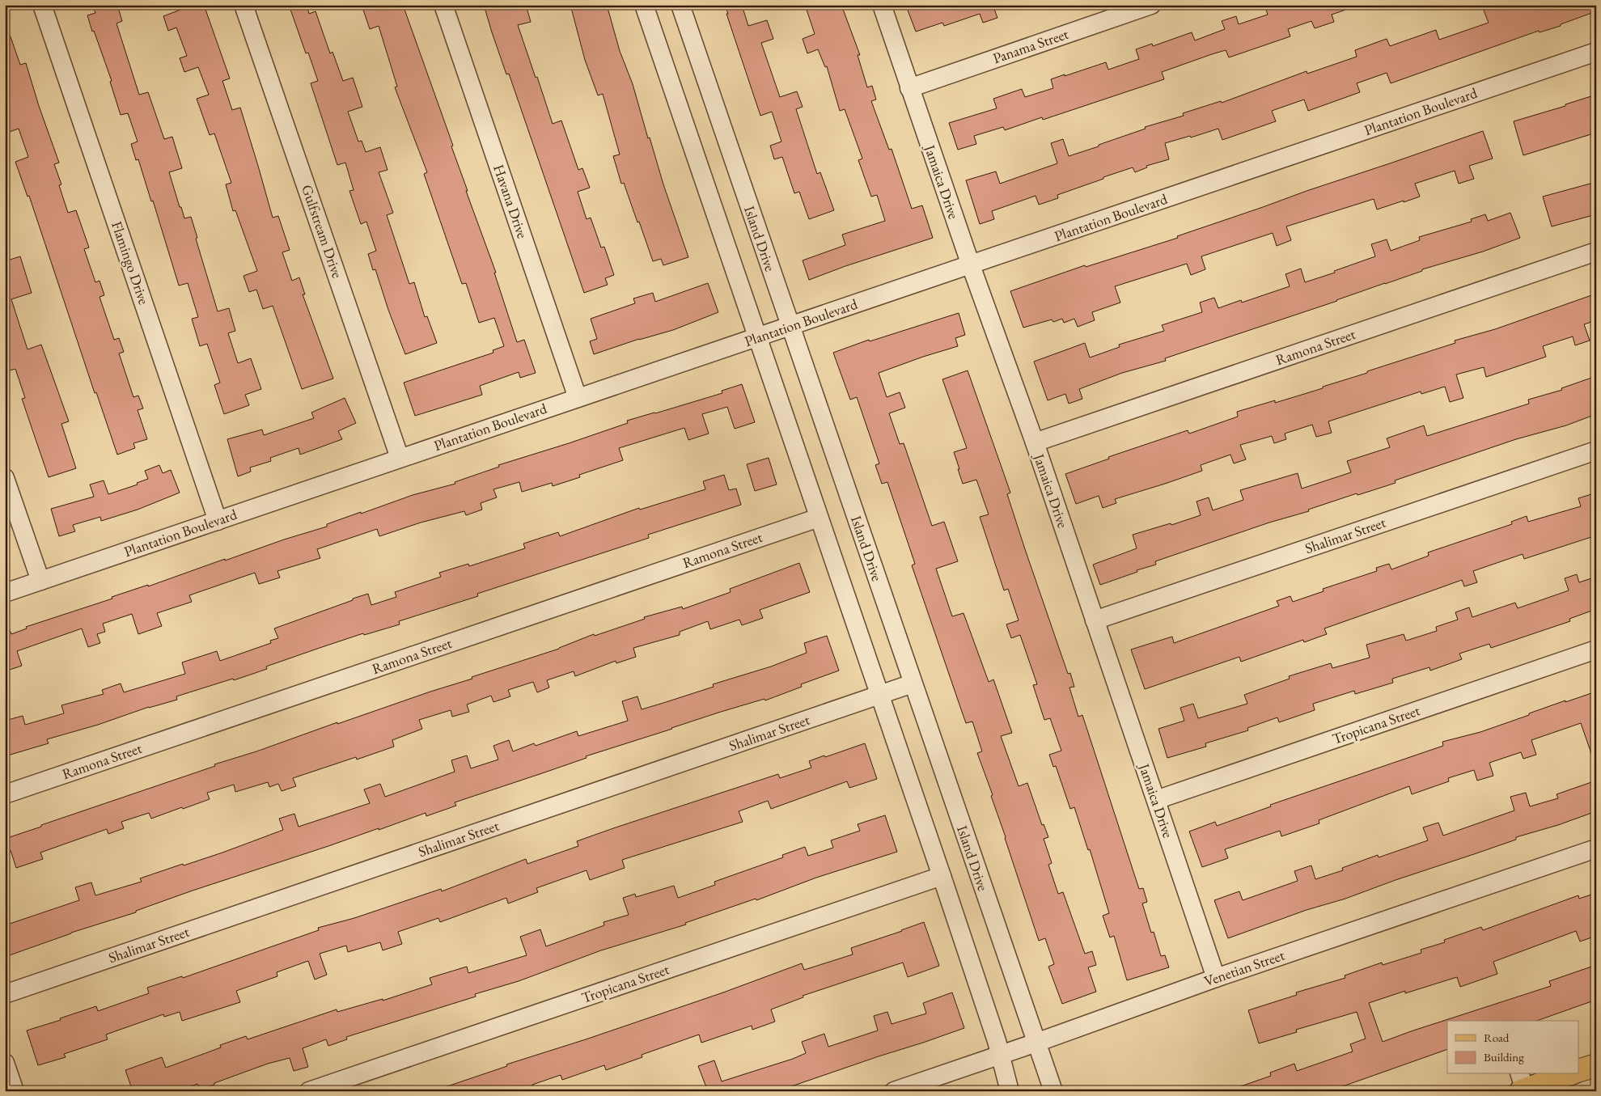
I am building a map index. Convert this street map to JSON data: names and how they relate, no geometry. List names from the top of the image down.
{
  "streets": {
    "street": [
      "Panama Street",
      "Plantation Boulevard",
      "Jamaica Drive",
      "Havana Drive",
      "Gulfstream Drive",
      "Island Drive",
      "Flamingo Drive",
      "Ramona Street",
      "Shalimar Street",
      "Tropicana Street",
      "Venetian Street"
    ]
  },
  "crossings": [
    ["Panama Street", "Jamaica Drive"],
    ["Plantation Boulevard", "Jamaica Drive"],
    ["Plantation Boulevard", "Havana Drive"],
    ["Plantation Boulevard", "Gulfstream Drive"],
    ["Plantation Boulevard", "Island Drive"],
    ["Plantation Boulevard", "Flamingo Drive"],
    ["Jamaica Drive", "Ramona Street"],
    ["Jamaica Drive", "Shalimar Street"],
    ["Jamaica Drive", "Tropicana Street"],
    ["Jamaica Drive", "Venetian Street"],
    ["Island Drive", "Shalimar Street"],
    ["Island Drive", "Venetian Street"]
  ],
  "legend": ["Road", "Building"]
}
